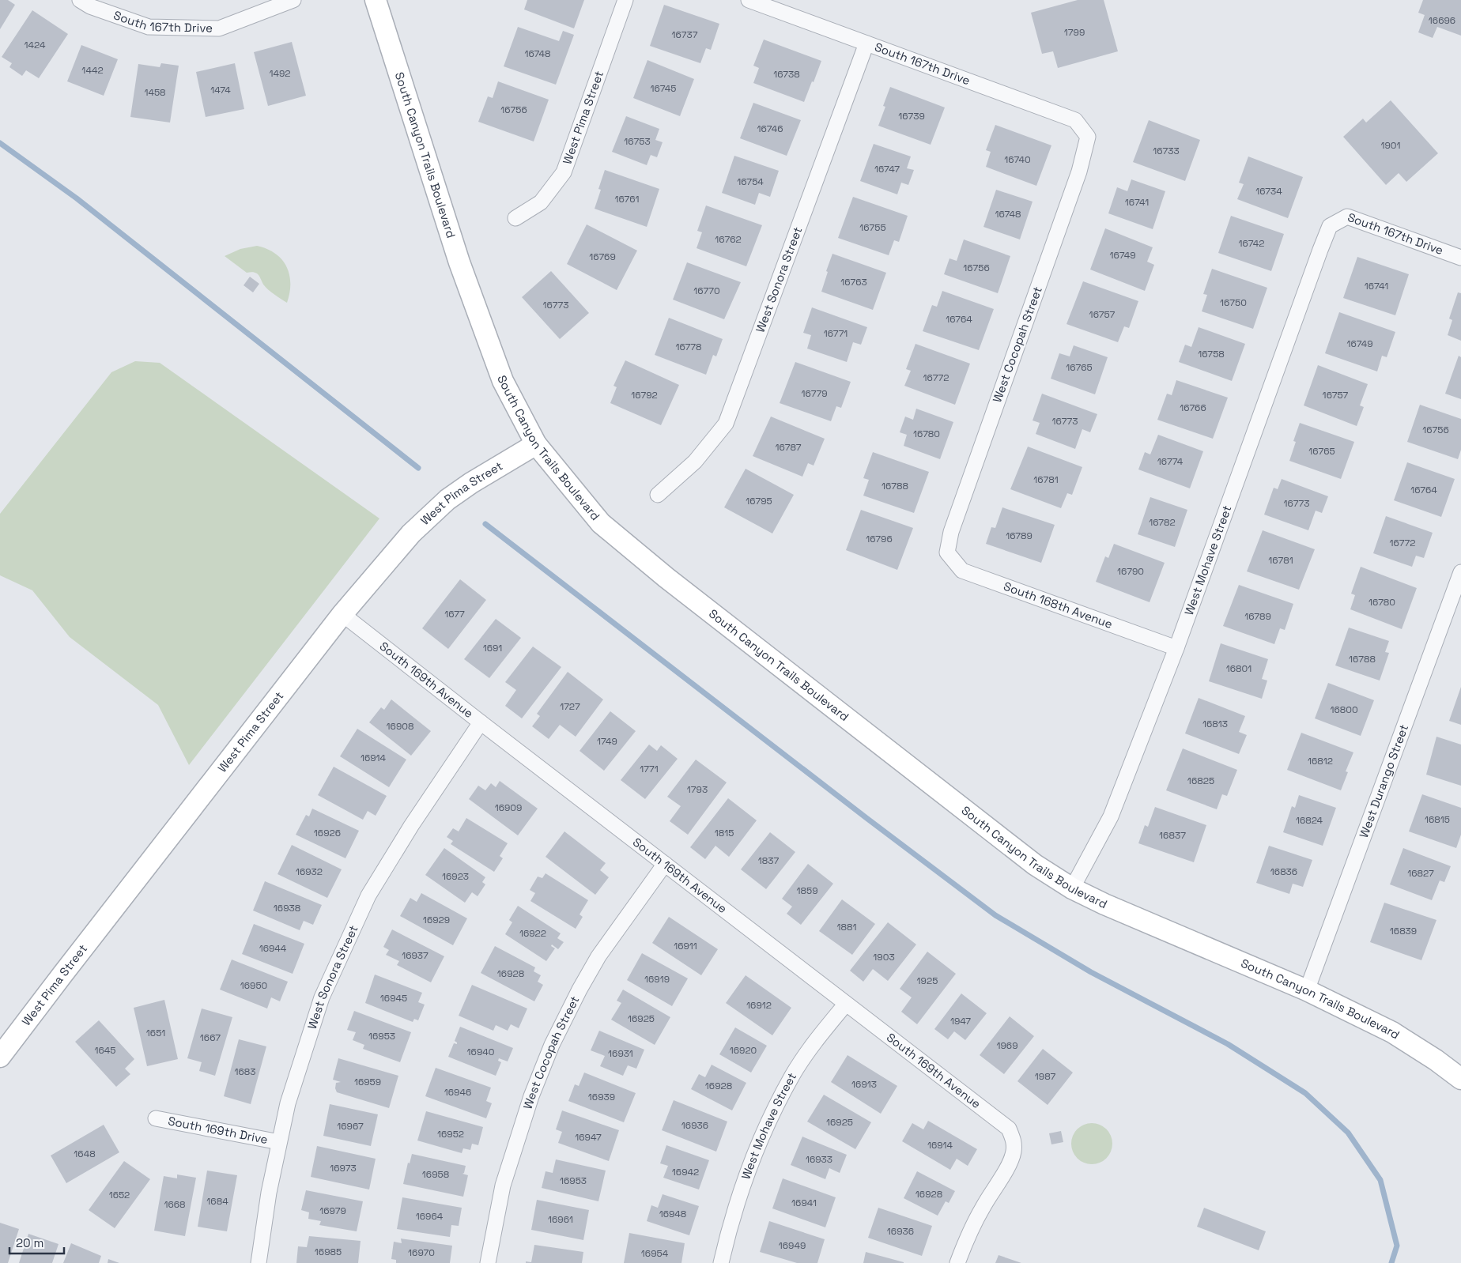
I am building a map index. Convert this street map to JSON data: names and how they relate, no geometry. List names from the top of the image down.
{
  "streets": {
    "street": [
      "South 167th Drive",
      "West Pima Street",
      "South Canyon Trails Boulevard",
      "West Sonora Street",
      "West Cocopah Street",
      "West Mohave Street",
      "South 168th Avenue",
      "South 169th Avenue",
      "West Durango Street",
      "South 169th Drive"
    ]
  },
  "crossings": [
    ["South 167th Drive", "West Sonora Street"],
    ["South 167th Drive", "West Cocopah Street"],
    ["South 167th Drive", "West Mohave Street"],
    ["West Pima Street", "South Canyon Trails Boulevard"],
    ["West Pima Street", "South 169th Avenue"],
    ["South Canyon Trails Boulevard", "West Mohave Street"],
    ["South Canyon Trails Boulevard", "West Durango Street"],
    ["West Sonora Street", "South 169th Avenue"],
    ["West Sonora Street", "South 169th Drive"],
    ["West Cocopah Street", "South 168th Avenue"],
    ["West Cocopah Street", "South 169th Avenue"],
    ["West Mohave Street", "South 168th Avenue"],
    ["West Mohave Street", "South 169th Avenue"]
  ],
  "house_numbers": [
    "16696",
    "1799",
    "16737",
    "1424",
    "16748",
    "1442",
    "1492",
    "16738",
    "16745",
    "1474",
    "1458",
    "16756",
    "16739",
    "16746",
    "16753",
    "1901",
    "16733",
    "16740",
    "16747",
    "16754",
    "16734",
    "16761",
    "16741",
    "16748",
    "16755",
    "16762",
    "16742",
    "16749",
    "16769",
    "16756",
    "16763",
    "16741",
    "16770",
    "16750",
    "16773",
    "16757",
    "16764",
    "16771",
    "16749",
    "16778",
    "16758",
    "16765",
    "16772",
    "16779",
    "16792",
    "16757",
    "16766",
    "16773",
    "16756",
    "16780",
    "16787",
    "16765",
    "16774",
    "16781",
    "16788",
    "16764",
    "16795",
    "16773",
    "16782",
    "16789",
    "16796",
    "16772",
    "16781",
    "16790",
    "16780",
    "1677",
    "16789",
    "1691",
    "16788",
    "16801",
    "1727",
    "16800",
    "16813",
    "16908",
    "1749",
    "16914",
    "16812",
    "1771",
    "16825",
    "1793",
    "16909",
    "16815",
    "16824",
    "16926",
    "1815",
    "16837",
    "1837",
    "16932",
    "16836",
    "16827",
    "16923",
    "1859",
    "16938",
    "16929",
    "1881",
    "16839",
    "16922",
    "16911",
    "16944",
    "16937",
    "1903",
    "16928",
    "16919",
    "1925",
    "16950",
    "16945",
    "16912",
    "16925",
    "1947",
    "1651",
    "16953",
    "1667",
    "1969",
    "1645",
    "16920",
    "16940",
    "16931",
    "1683",
    "1987",
    "16959",
    "16913",
    "16928",
    "16946",
    "16939",
    "16925",
    "16936",
    "16967",
    "16952",
    "16947",
    "16914",
    "1648",
    "16933",
    "16973",
    "16942",
    "16958",
    "16953",
    "16928",
    "1652",
    "1684",
    "16941",
    "1668",
    "16979",
    "16948",
    "16964",
    "16961",
    "16936",
    "16949",
    "16985",
    "16970",
    "16954"
  ],
  "scale_bar": "20 m"
}
